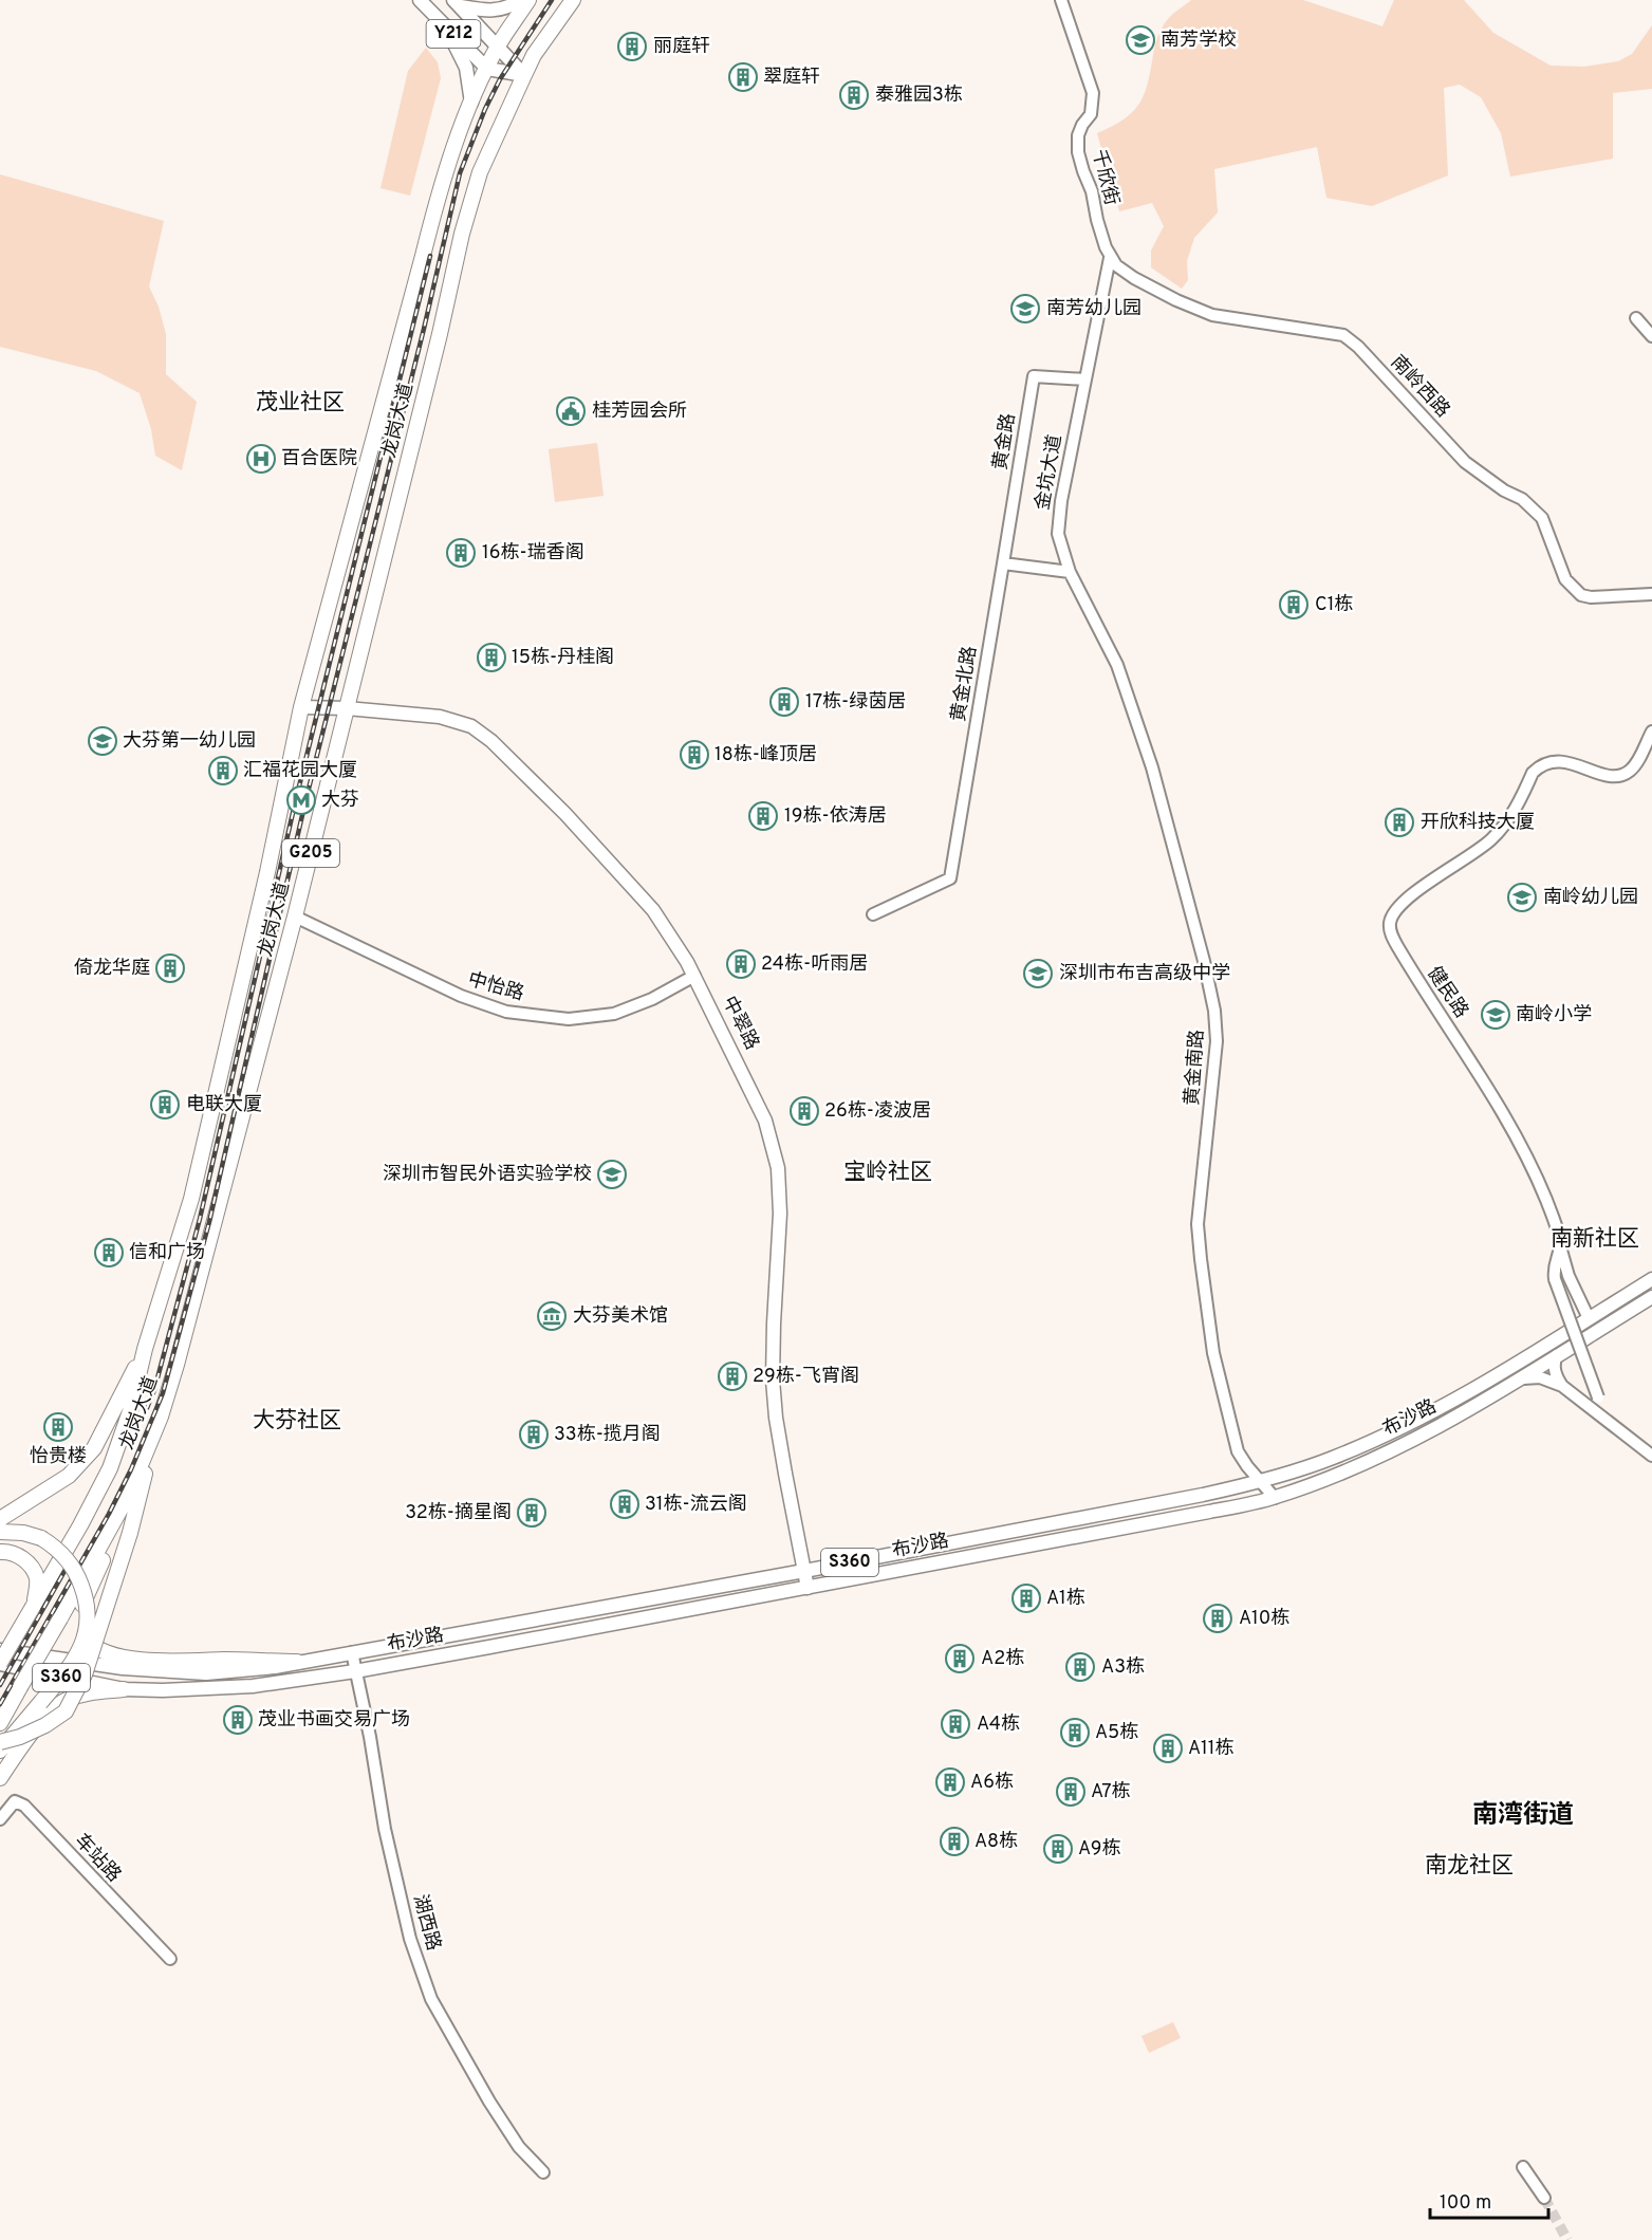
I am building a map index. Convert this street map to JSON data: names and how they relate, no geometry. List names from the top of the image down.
{
  "streets": {
    "highway": ["龙岗大道", "G205"],
    "main road": [
      "Y212",
      "中翠路",
      "布沙路",
      "S360"
    ],
    "street": [
      "千欣街",
      "南岭西路",
      "黄金路",
      "金坑大道",
      "黄金北路",
      "中怡路",
      "健民路",
      "黄金南路",
      "车站路",
      "湖西路"
    ]
  },
  "crossings": [
    ["Y212", "龙岗大道"],
    ["千欣街", "南岭西路"],
    ["龙岗大道", "中怡路"],
    ["龙岗大道", "中翠路"],
    ["龙岗大道", "布沙路"],
    ["黄金路", "金坑大道"],
    ["黄金路", "黄金北路"],
    ["金坑大道", "黄金南路"],
    ["中怡路", "中翠路"],
    ["中翠路", "布沙路"],
    ["黄金南路", "布沙路"],
    ["布沙路", "湖西路"]
  ],
  "districts": [
    "茂业社区",
    "宝岭社区",
    "南新社区",
    "大芬社区",
    "南湾街道",
    "南龙社区"
  ],
  "places": {
    "school or university": [
      "南芳学校",
      "南芳幼儿园",
      "大芬第一幼儿园",
      "南岭幼儿园",
      "深圳市布吉高级中学",
      "南岭小学",
      "深圳市智民外语实验学校"
    ],
    "building": [
      "丽庭轩",
      "翠庭轩",
      "泰雅园3栋",
      "16栋-瑞香阁",
      "C1栋",
      "15栋-丹桂阁",
      "17栋-绿茵居",
      "18栋-峰顶居",
      "汇福花园大厦",
      "19栋-依涛居",
      "开欣科技大厦",
      "24栋-听雨居",
      "倚龙华庭",
      "电联大厦",
      "26栋-凌波居",
      "信和广场",
      "29栋-飞宵阁",
      "怡贵楼",
      "33栋-揽月阁",
      "31栋-流云阁",
      "32栋-摘星阁",
      "A1栋",
      "A10栋",
      "A2栋",
      "A3栋",
      "茂业书画交易广场",
      "A4栋",
      "A5栋",
      "A11栋",
      "A6栋",
      "A7栋",
      "A8栋",
      "A9栋"
    ],
    "public building": ["桂芳园会所"],
    "hospital": ["百合医院"],
    "metro station": ["大芬"],
    "museum": ["大芬美术馆"]
  },
  "scale_bar": "100 m"
}
